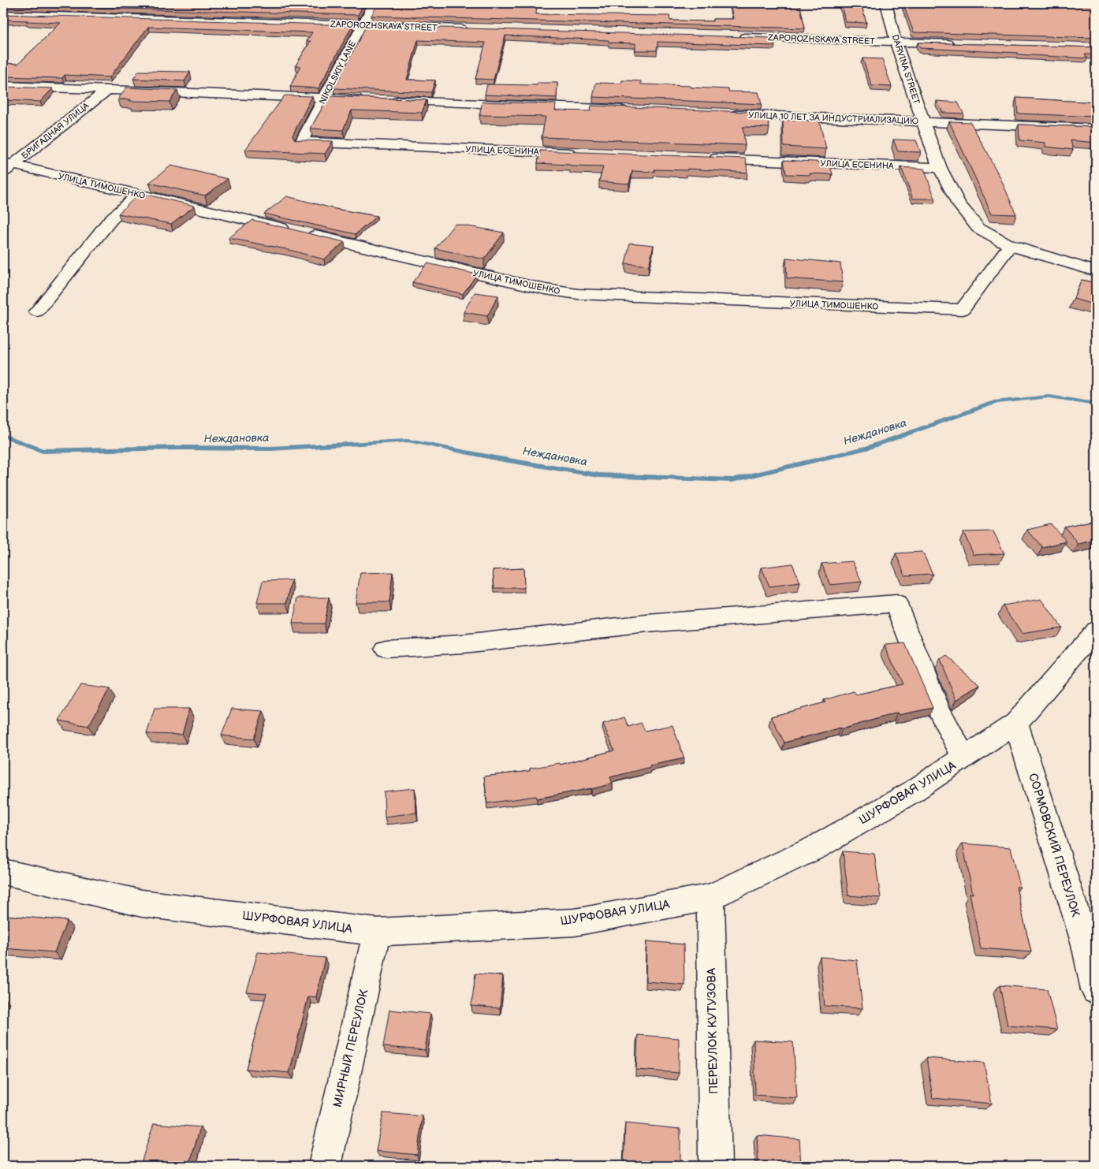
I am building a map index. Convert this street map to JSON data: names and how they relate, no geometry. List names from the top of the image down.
{
  "streets": {
    "street": [
      "ZAPOROZHSKAYA STREET",
      "DARVINA STREET",
      "NIKOLSKIY LANE",
      "УЛИЦА 10 ЛЕТ ЗА ИНДУСТРИАЛИЗАЦИЮ",
      "БРИГАДНАЯ УЛИЦА",
      "УЛИЦА ЕСЕНИНА",
      "УЛИЦА ТИМОШЕНКО",
      "ШУРФОВАЯ УЛИЦА",
      "СОРМОВСКИЙ ПЕРЕУЛОК",
      "ПЕРЕУЛОК КУТУЗОВА",
      "МИРНЫЙ ПЕРЕУЛОК"
    ]
  },
  "crossings": [
    ["ZAPOROZHSKAYA STREET", "DARVINA STREET"],
    ["ZAPOROZHSKAYA STREET", "NIKOLSKIY LANE"],
    ["DARVINA STREET", "УЛИЦА 10 ЛЕТ ЗА ИНДУСТРИАЛИЗАЦИЮ"],
    ["DARVINA STREET", "УЛИЦА ЕСЕНИНА"],
    ["DARVINA STREET", "УЛИЦА ТИМОШЕНКО"],
    ["NIKOLSKIY LANE", "УЛИЦА ЕСЕНИНА"],
    ["БРИГАДНАЯ УЛИЦА", "УЛИЦА ТИМОШЕНКО"],
    ["ШУРФОВАЯ УЛИЦА", "СОРМОВСКИЙ ПЕРЕУЛОК"],
    ["ШУРФОВАЯ УЛИЦА", "ПЕРЕУЛОК КУТУЗОВА"],
    ["ШУРФОВАЯ УЛИЦА", "МИРНЫЙ ПЕРЕУЛОК"]
  ],
  "water": ["Неждановка"]
}
